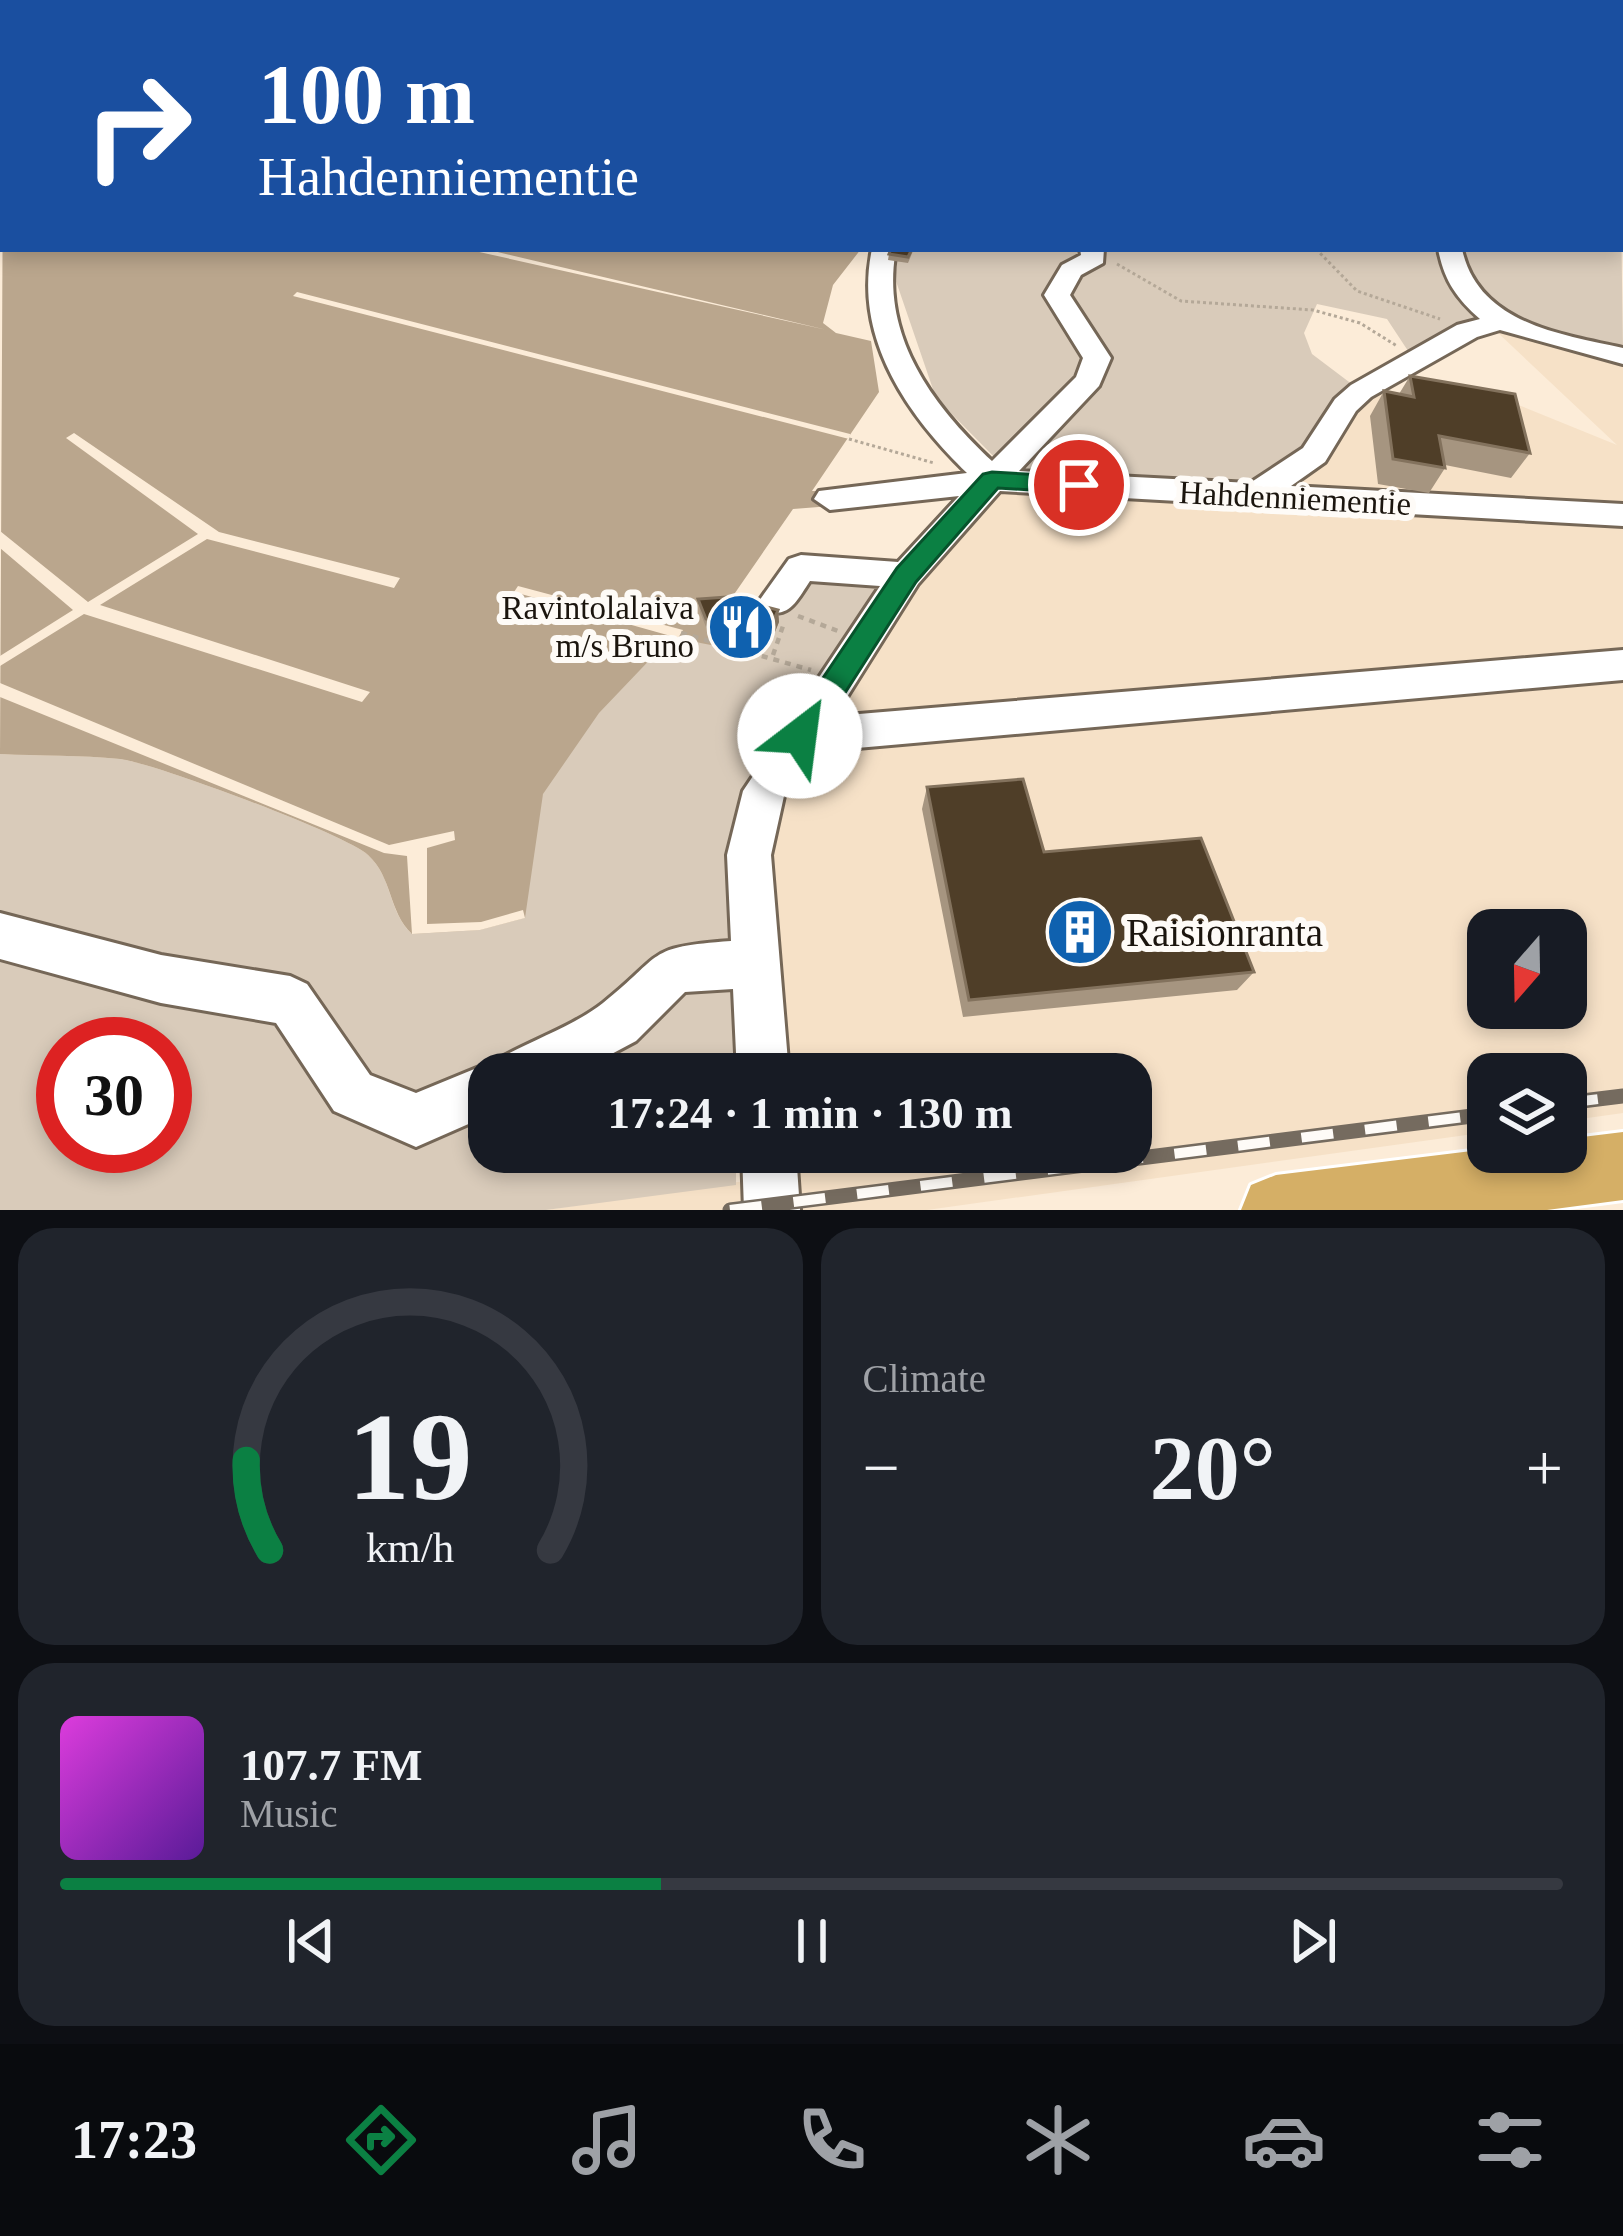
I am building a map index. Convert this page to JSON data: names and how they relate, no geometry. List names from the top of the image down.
{
  "streets": {
    "street": ["Hahdenniementie"]
  },
  "places": {
    "restaurant": ["Ravintolalaiva m/s Bruno"],
    "building": ["Raisionranta"]
  },
  "north": "bottom",
  "page": {
    "turn": ["100 m", "Hahdenniementie"],
    "limit": "30",
    "trip": "17:24 · 1 min · 130 m",
    "tile": "Climate",
    "heat": ["−", "20°", "+"],
    "song": ["107.7 FM", "Music"],
    "tabs": "17:23",
    "gauge": ["19", "km/h"]
  }
}
